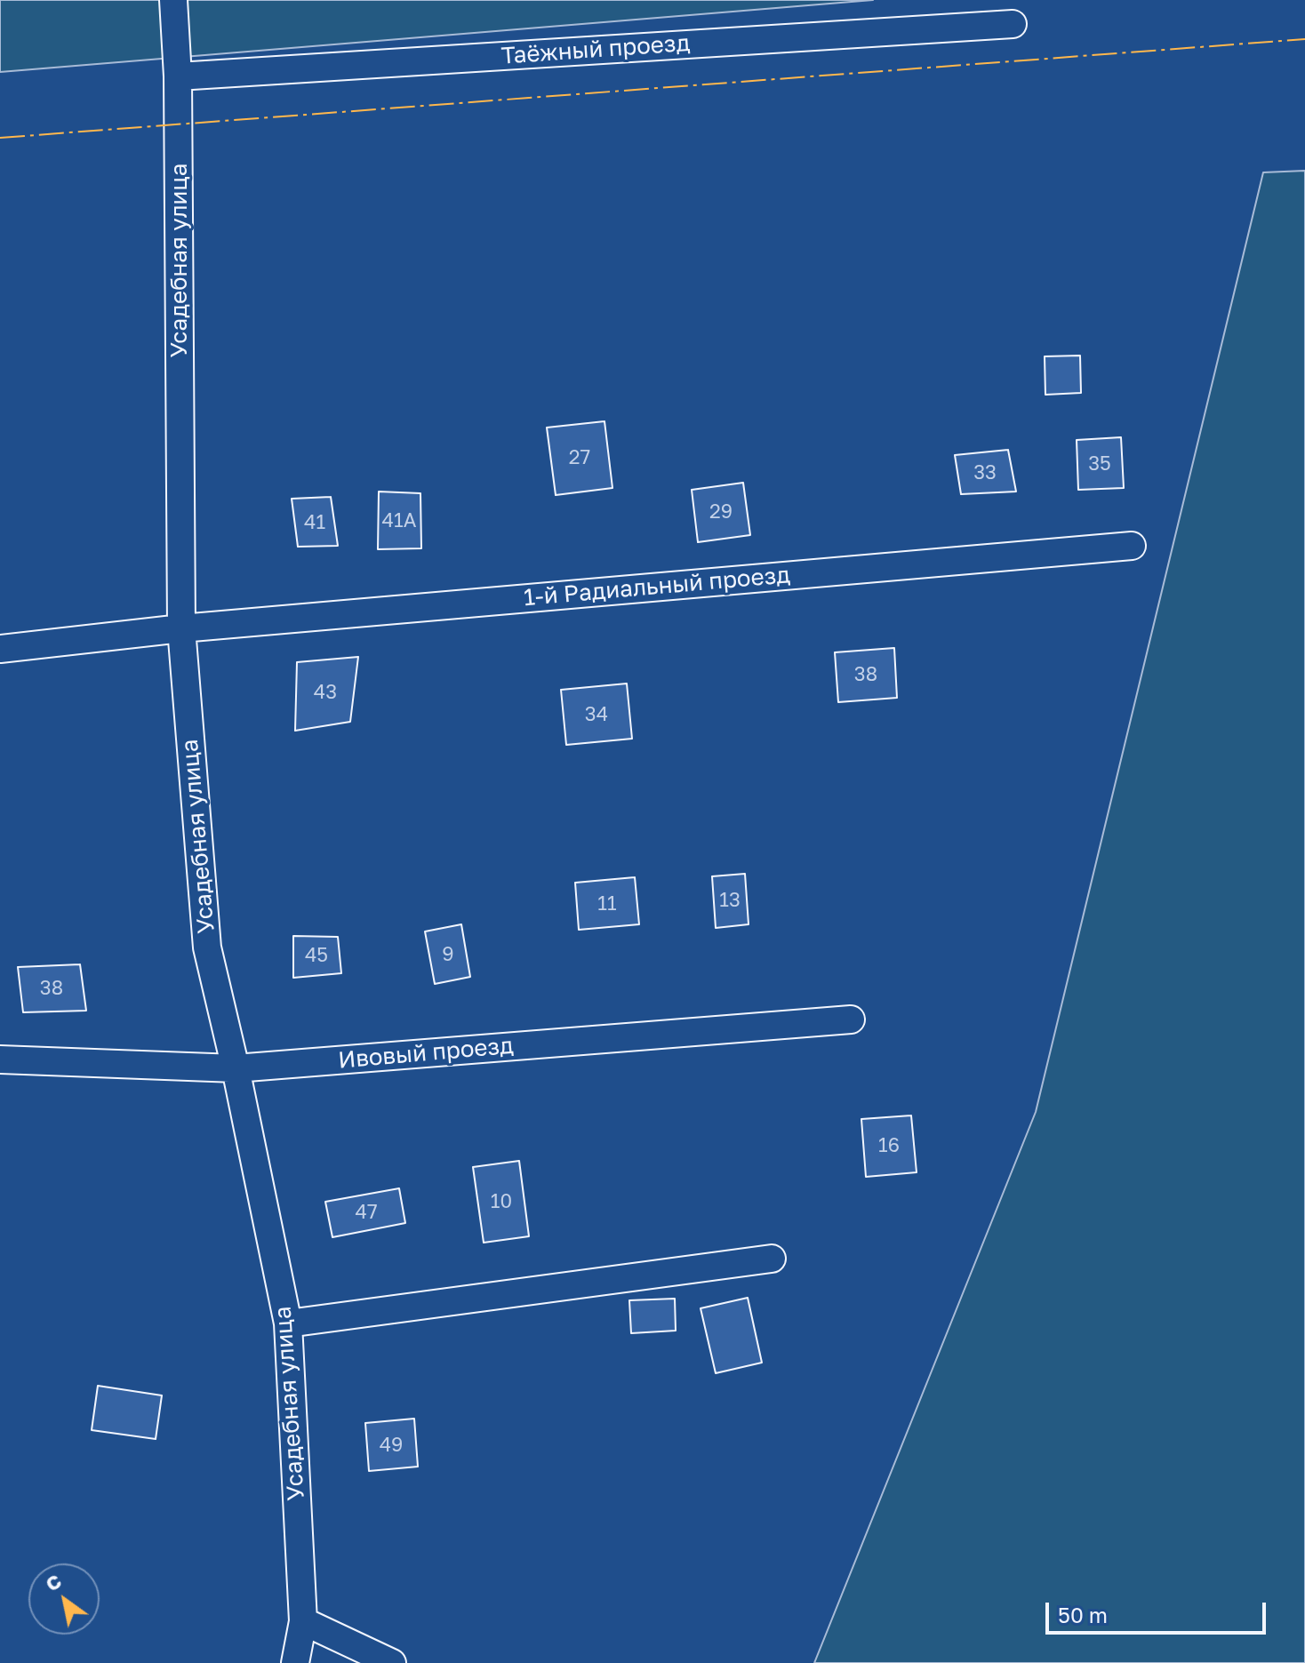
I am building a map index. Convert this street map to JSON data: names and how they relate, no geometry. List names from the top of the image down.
{
  "streets": {
    "street": [
      "Таёжный проезд",
      "Усадебная улица",
      "1-й Радиальный проезд",
      "Ивовый проезд"
    ]
  },
  "crossings": [
    ["Таёжный проезд", "Усадебная улица"],
    ["Усадебная улица", "1-й Радиальный проезд"],
    ["Усадебная улица", "Ивовый проезд"]
  ],
  "house_numbers": [
    "27",
    "35",
    "33",
    "29",
    "41А",
    "41",
    "38",
    "43",
    "34",
    "13",
    "11",
    "9",
    "45",
    "38",
    "16",
    "10",
    "47",
    "49"
  ],
  "scale_bar": "50 m",
  "north": "top left"
}
